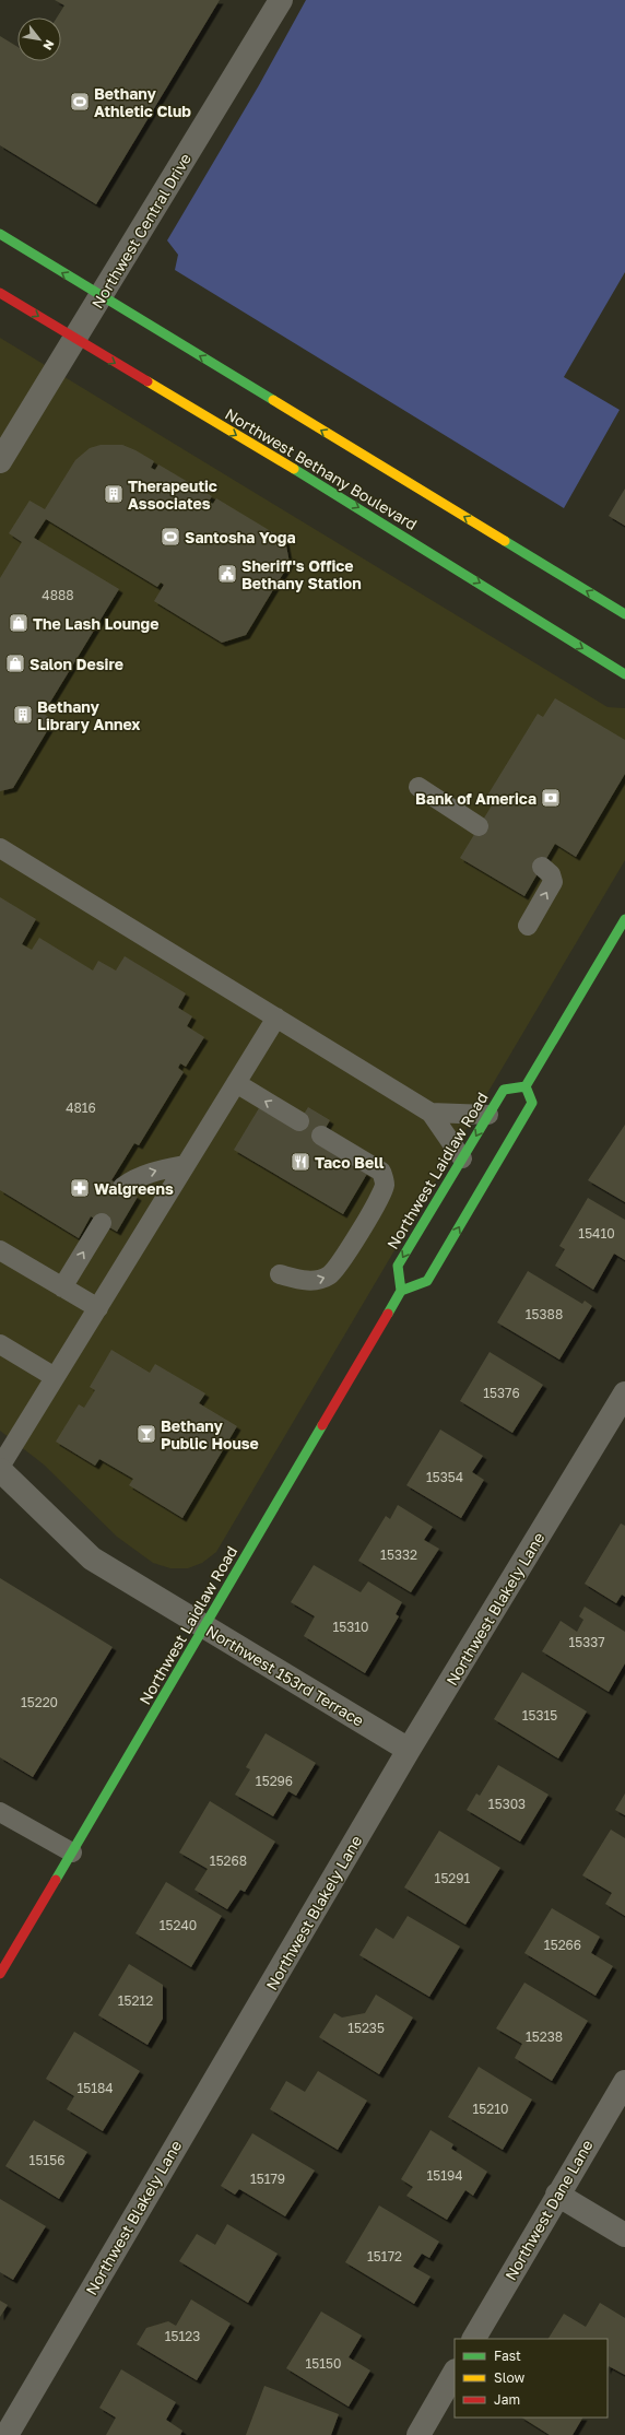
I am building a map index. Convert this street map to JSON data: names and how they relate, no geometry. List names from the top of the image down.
{
  "streets": {
    "main road": ["Northwest Bethany Boulevard", "Northwest Laidlaw Road"],
    "street": [
      "Northwest Central Drive",
      "Northwest Blakely Lane",
      "Northwest 153rd Terrace",
      "Northwest Dane Lane"
    ]
  },
  "crossings": [
    ["Northwest Central Drive", "Northwest Bethany Boulevard"],
    ["Northwest Laidlaw Road", "Northwest 153rd Terrace"],
    ["Northwest Blakely Lane", "Northwest 153rd Terrace"]
  ],
  "places": {
    "sports": ["Bethany Athletic Club", "Santosha Yoga"],
    "building": ["Therapeutic Associates", "Bethany Library Annex"],
    "public building": ["Sheriff's Office Bethany Station"],
    "shop": ["The Lash Lounge", "Salon Desire"],
    "bank": ["Bank of America"],
    "restaurant": ["Taco Bell"],
    "pharmacy": ["Walgreens"],
    "bar": ["Bethany Public House"]
  },
  "house_numbers": [
    "4888",
    "4816",
    "15410",
    "15388",
    "15376",
    "15354",
    "15332",
    "15310",
    "15337",
    "15220",
    "15315",
    "15296",
    "15303",
    "15268",
    "15291",
    "15240",
    "15266",
    "15212",
    "15235",
    "15238",
    "15184",
    "15210",
    "15156",
    "15194",
    "15179",
    "15172",
    "15123",
    "15150"
  ],
  "legend": ["Fast", "Slow", "Jam"],
  "north": "bottom right"
}
